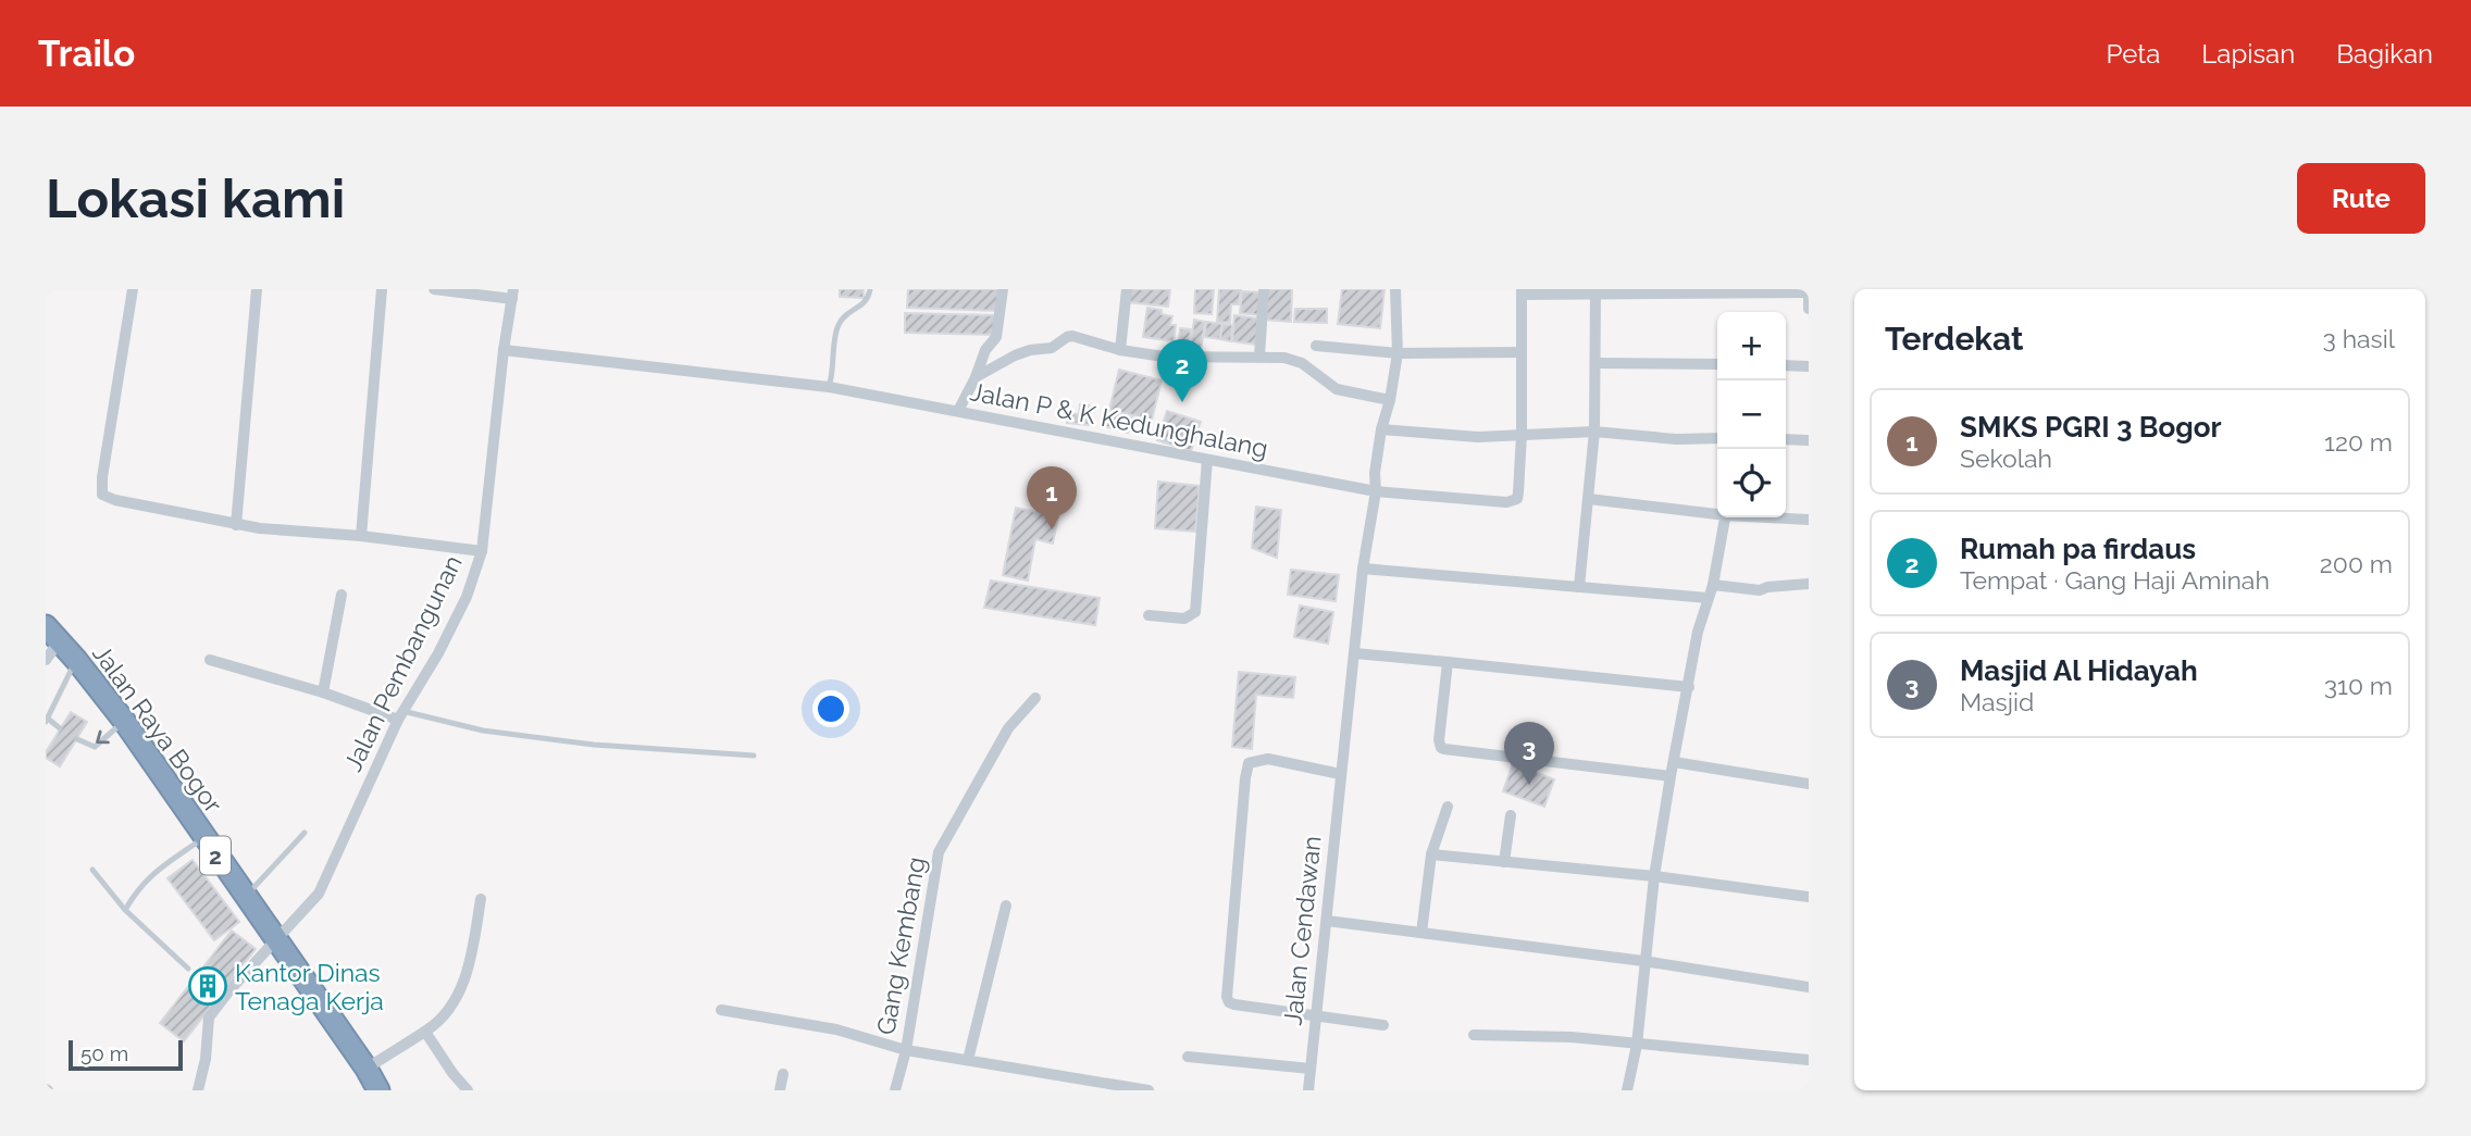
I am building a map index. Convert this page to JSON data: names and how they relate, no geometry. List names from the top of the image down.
{
  "streets": {
    "highway": ["Jalan Raya Bogor", "2"],
    "street": [
      "Jalan P & K Kedunghalang",
      "Jalan Pembangunan",
      "Jalan Cendawan",
      "Gang Kembang"
    ]
  },
  "crossings": [
    ["Jalan P & K Kedunghalang", "Jalan Pembangunan"],
    ["Jalan P & K Kedunghalang", "Jalan Cendawan"],
    ["Jalan Pembangunan", "Jalan Raya Bogor"]
  ],
  "places": {
    "building": ["Kantor Dinas Tenaga Kerja"]
  },
  "scale_bar": "50 m",
  "page": {
    "header": "Trailo",
    "nav": ["Peta", "Lapisan", "Bagikan"],
    "buttons": "Rute",
    "title": "Lokasi kami",
    "heading": ["Terdekat", "3 hasil"],
    "map_buttons": ["+", "−"],
    "pins": ["2", "1", "3"],
    "list": [
      {
        "mark": "1",
        "name": "SMKS PGRI 3 Bogor",
        "note": "Sekolah",
        "value": "120 m"
      },
      {
        "mark": "2",
        "name": "Rumah pa firdaus",
        "note": "Tempat · Gang Haji Aminah",
        "value": "200 m"
      },
      {
        "mark": "3",
        "name": "Masjid Al Hidayah",
        "note": "Masjid",
        "value": "310 m"
      }
    ],
    "scale": "50 m"
  }
}
